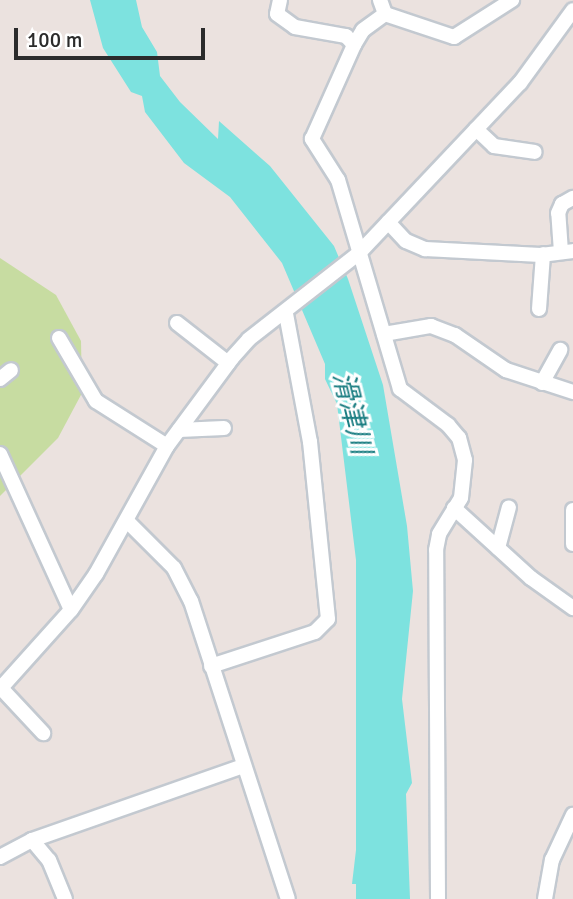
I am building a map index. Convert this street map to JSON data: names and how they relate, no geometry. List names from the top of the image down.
{
  "water": ["滑津川"],
  "scale_bar": "100 m"
}
